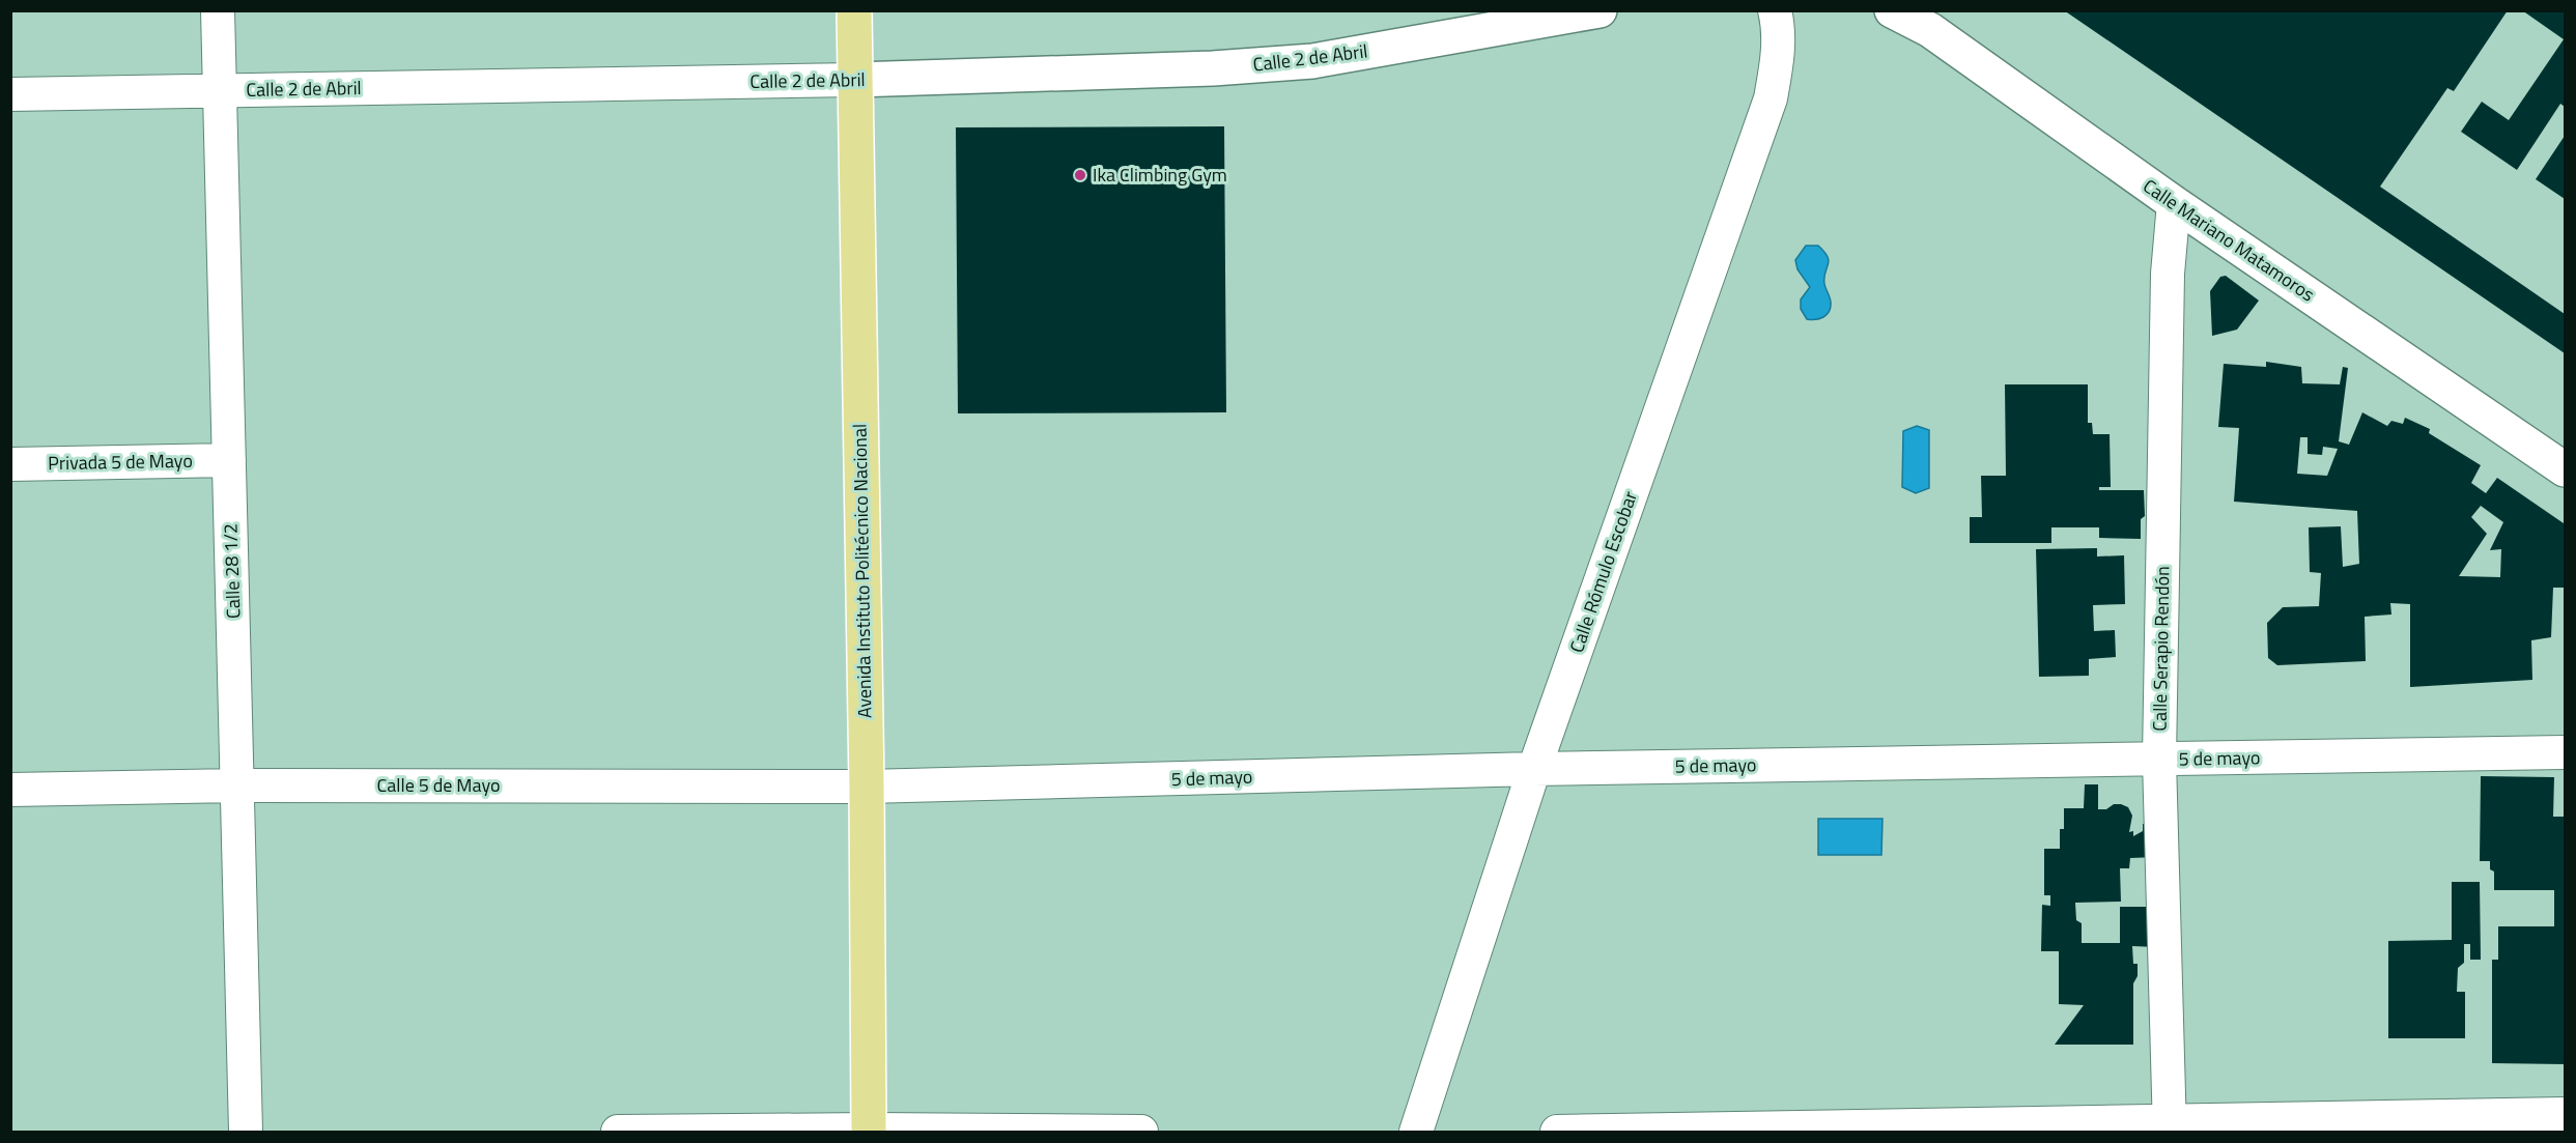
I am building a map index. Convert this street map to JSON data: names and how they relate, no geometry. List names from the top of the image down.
{
  "streets": {
    "main road": ["Avenida Instituto Politécnico Nacional"],
    "street": [
      "Calle 2 de Abril",
      "Calle Mariano Matamoros",
      "Privada 5 de Mayo",
      "Calle 28 1/2",
      "Calle Rómulo Escobar",
      "Calle Serapio Rendón",
      "5 de mayo",
      "Calle 5 de Mayo"
    ]
  },
  "crossings": [
    ["Calle 2 de Abril", "Calle 28 1/2"],
    ["Calle 2 de Abril", "Avenida Instituto Politécnico Nacional"],
    ["Calle Mariano Matamoros", "Calle Serapio Rendón"],
    ["Privada 5 de Mayo", "Calle 28 1/2"],
    ["Calle 28 1/2", "Calle 5 de Mayo"],
    ["Avenida Instituto Politécnico Nacional", "5 de mayo"],
    ["Avenida Instituto Politécnico Nacional", "Calle 5 de Mayo"],
    ["Calle Rómulo Escobar", "5 de mayo"],
    ["Calle Serapio Rendón", "5 de mayo"],
    ["5 de mayo", "Calle 5 de Mayo"]
  ],
  "places": ["Ika Climbing Gym"]
}
